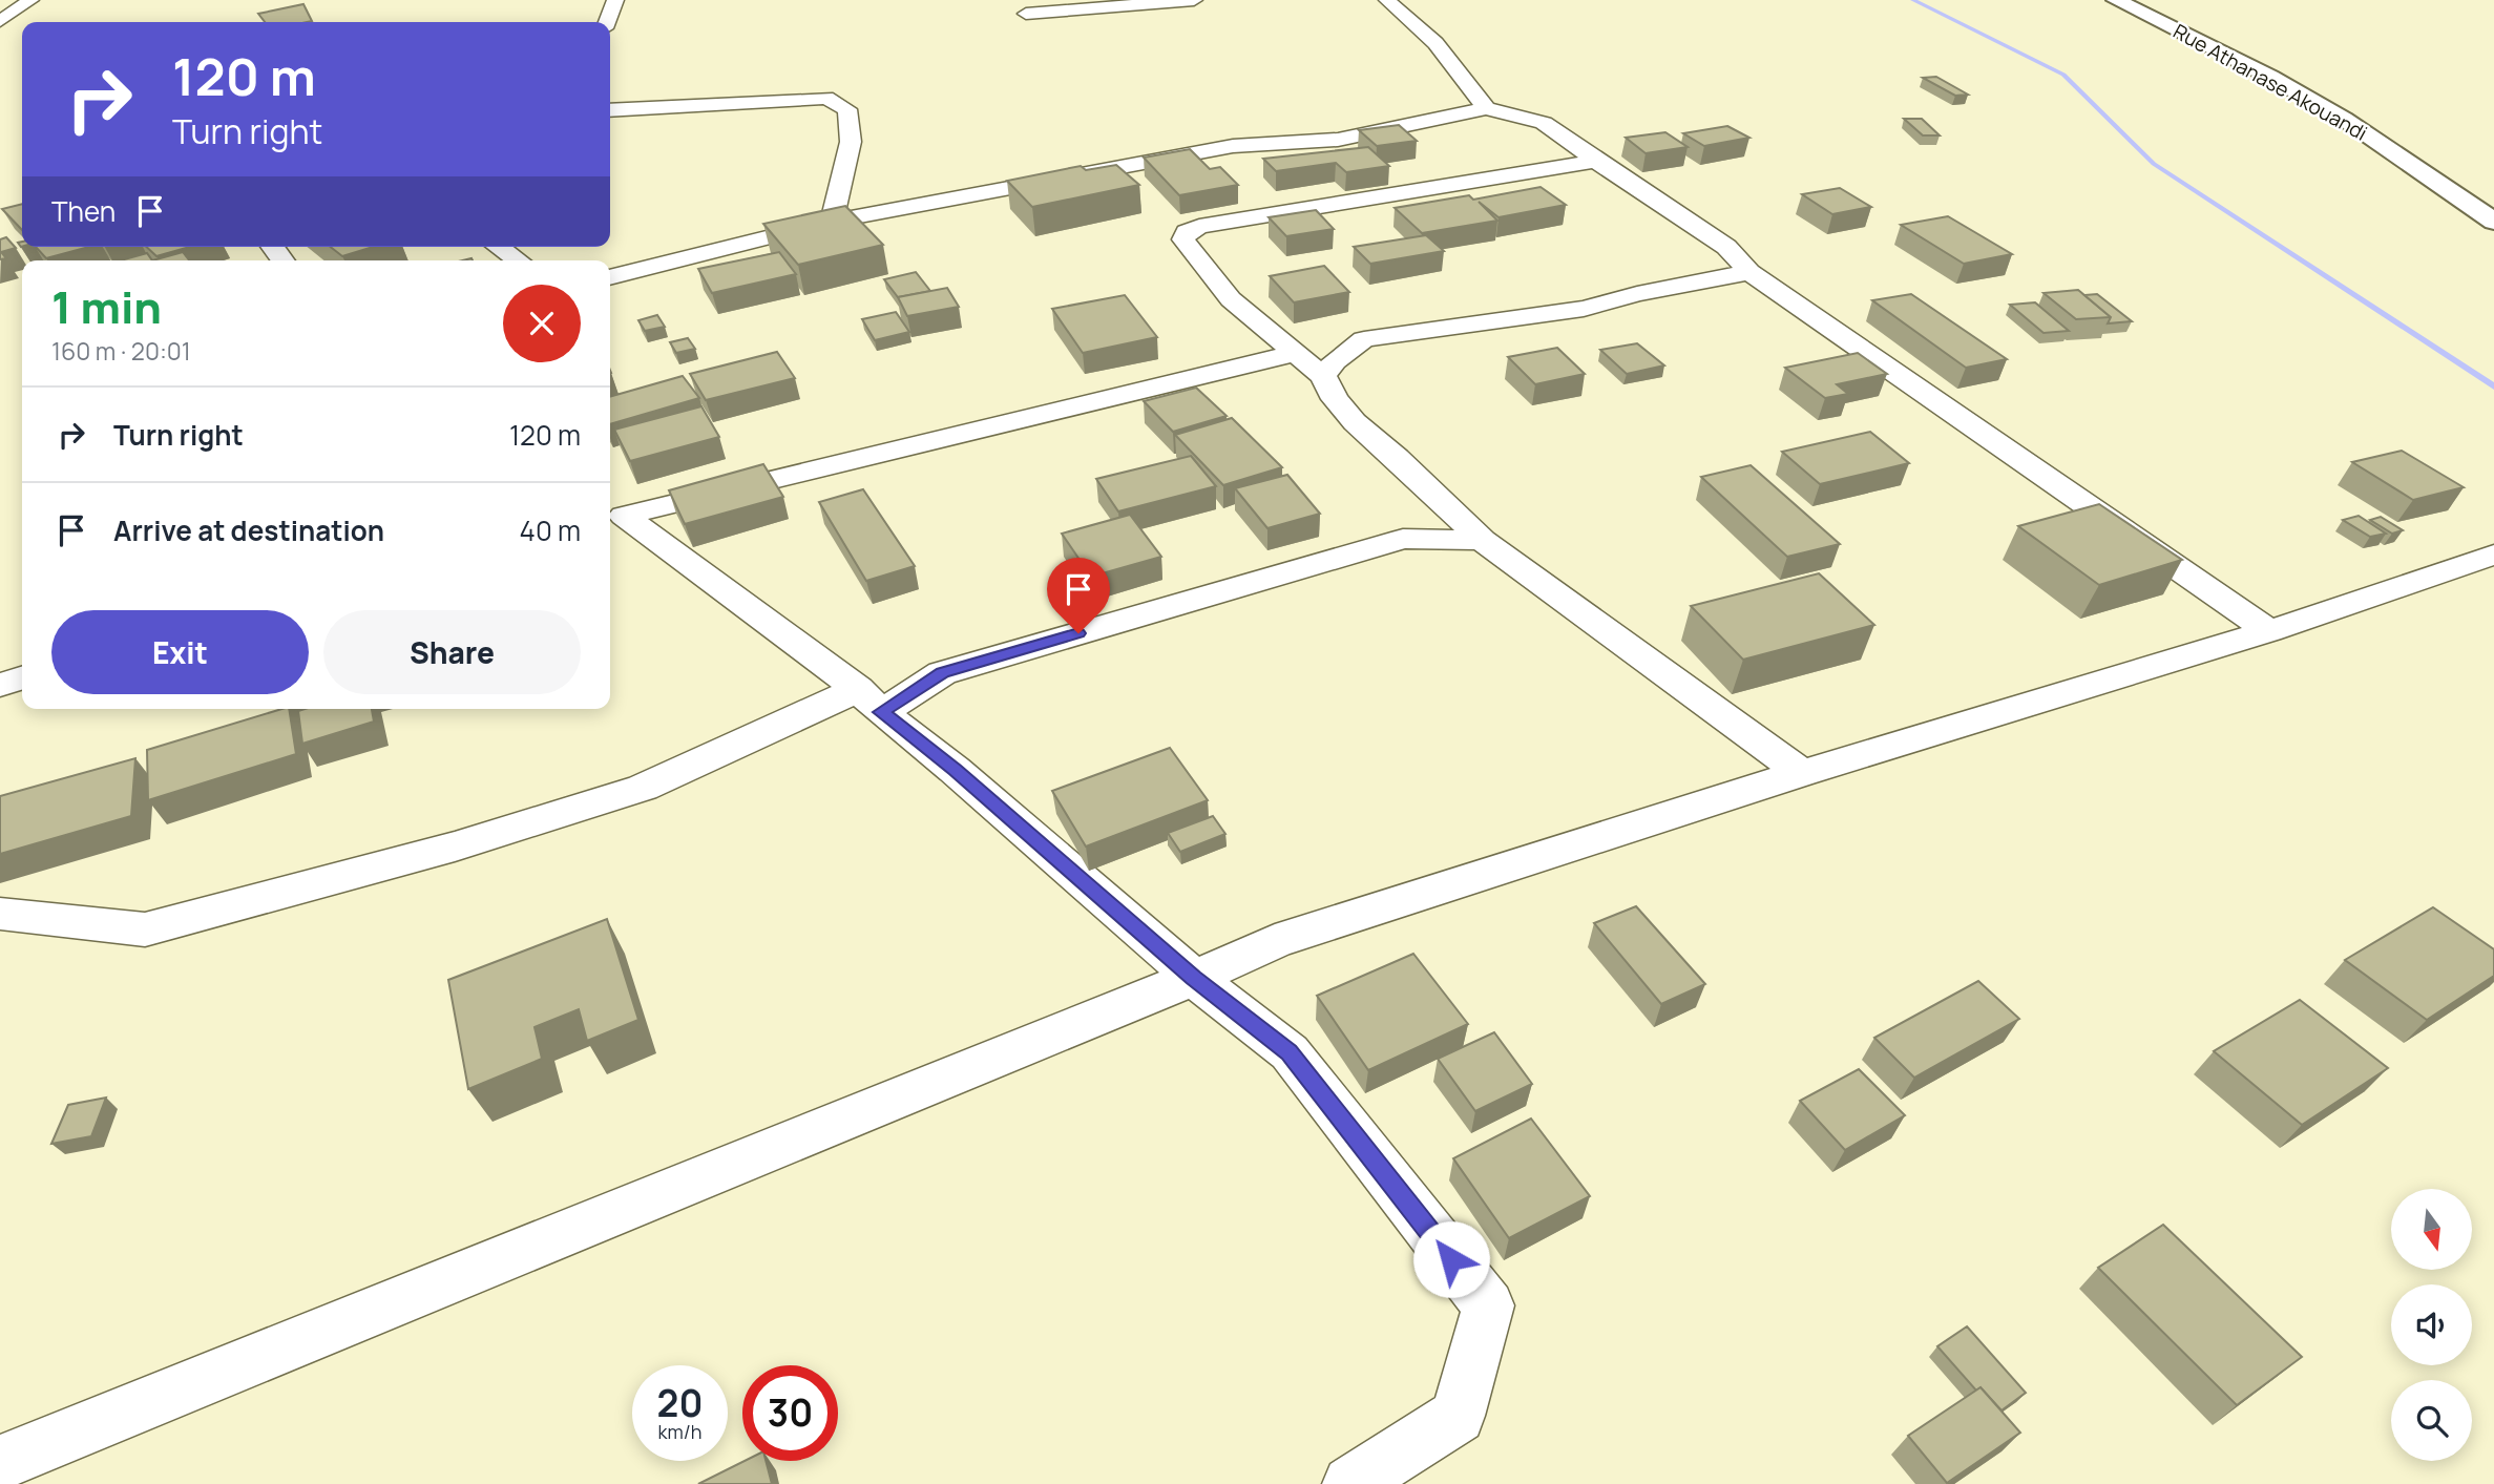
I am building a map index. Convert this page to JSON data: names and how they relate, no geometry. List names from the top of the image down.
{
  "streets": {
    "street": ["Rue Athanase Akouandi"]
  },
  "north": "bottom",
  "page": {
    "turn": ["120 m", "Turn right"],
    "then": "Then",
    "heading": ["1 min", "160 m · 20:01"],
    "list": [
      {
        "name": "Turn right",
        "value": "120 m"
      },
      {
        "name": "Arrive at destination",
        "value": "40 m"
      }
    ],
    "buttons": ["Exit", "Share"],
    "speed": "20 km/h",
    "limit": "30"
  }
}
